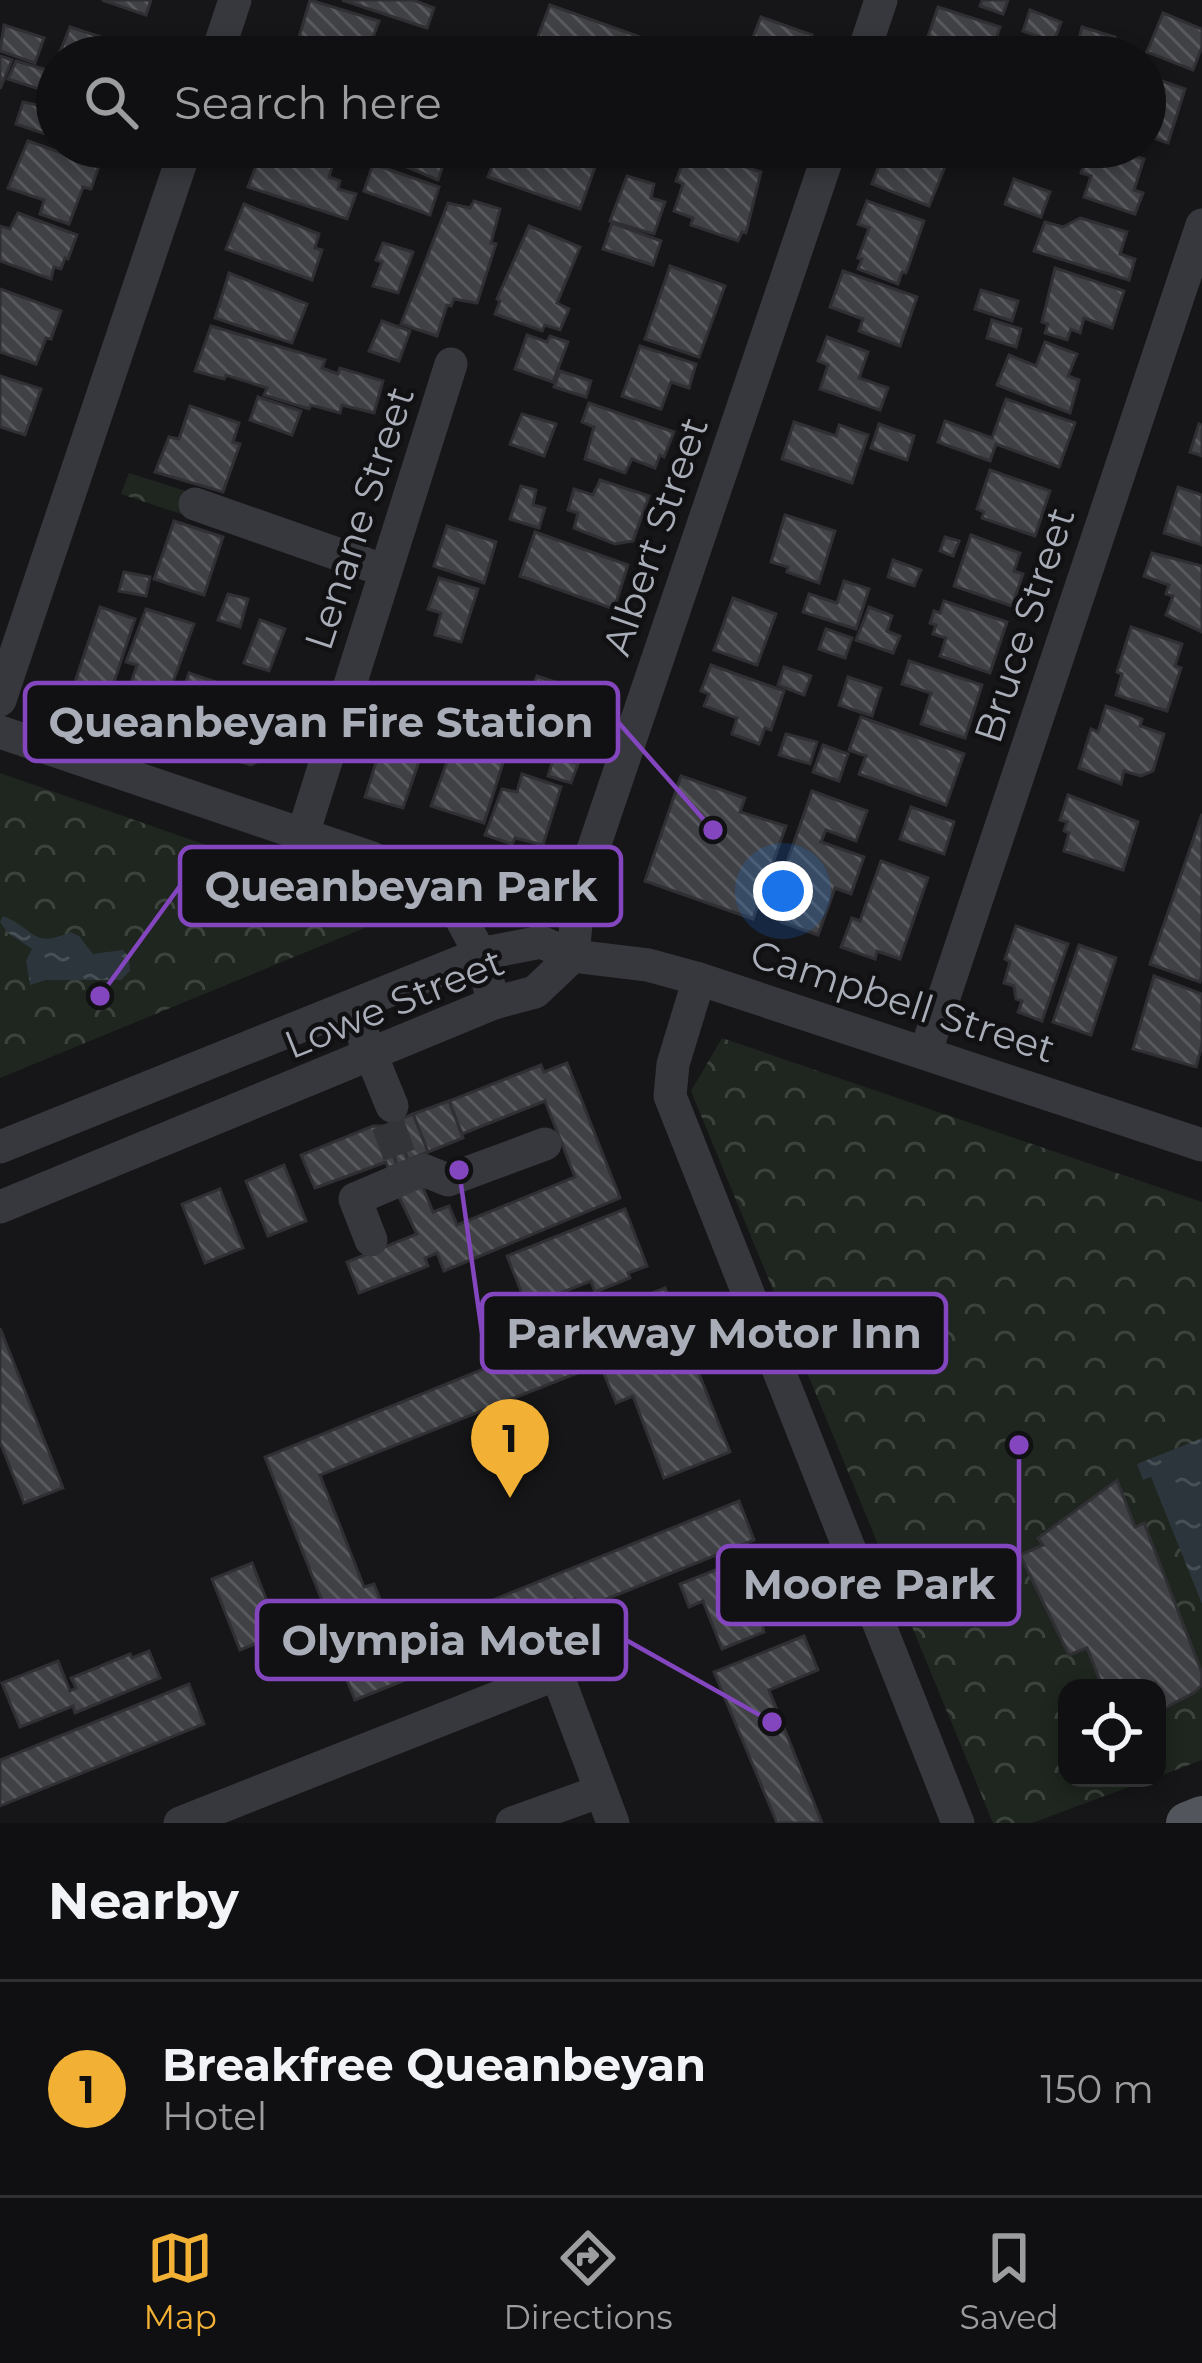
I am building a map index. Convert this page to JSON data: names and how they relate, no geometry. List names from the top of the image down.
{
  "streets": {
    "street": [
      "Lenane Street",
      "Albert Street",
      "Bruce Street",
      "Campbell Street",
      "Lowe Street"
    ]
  },
  "crossings": [
    ["Albert Street", "Campbell Street"],
    ["Albert Street", "Lowe Street"],
    ["Bruce Street", "Campbell Street"],
    ["Campbell Street", "Lowe Street"]
  ],
  "places": [
    "Queanbeyan Fire Station",
    "Queanbeyan Park",
    "Parkway Motor Inn",
    "Moore Park",
    "Olympia Motel"
  ],
  "page": {
    "search": "Search here",
    "pins": "1",
    "heading": "Nearby",
    "list": [
      {
        "mark": "1",
        "name": "Breakfree Queanbeyan",
        "note": "Hotel",
        "value": "150 m"
      }
    ],
    "nav": ["Map", "Directions", "Saved"]
  }
}
